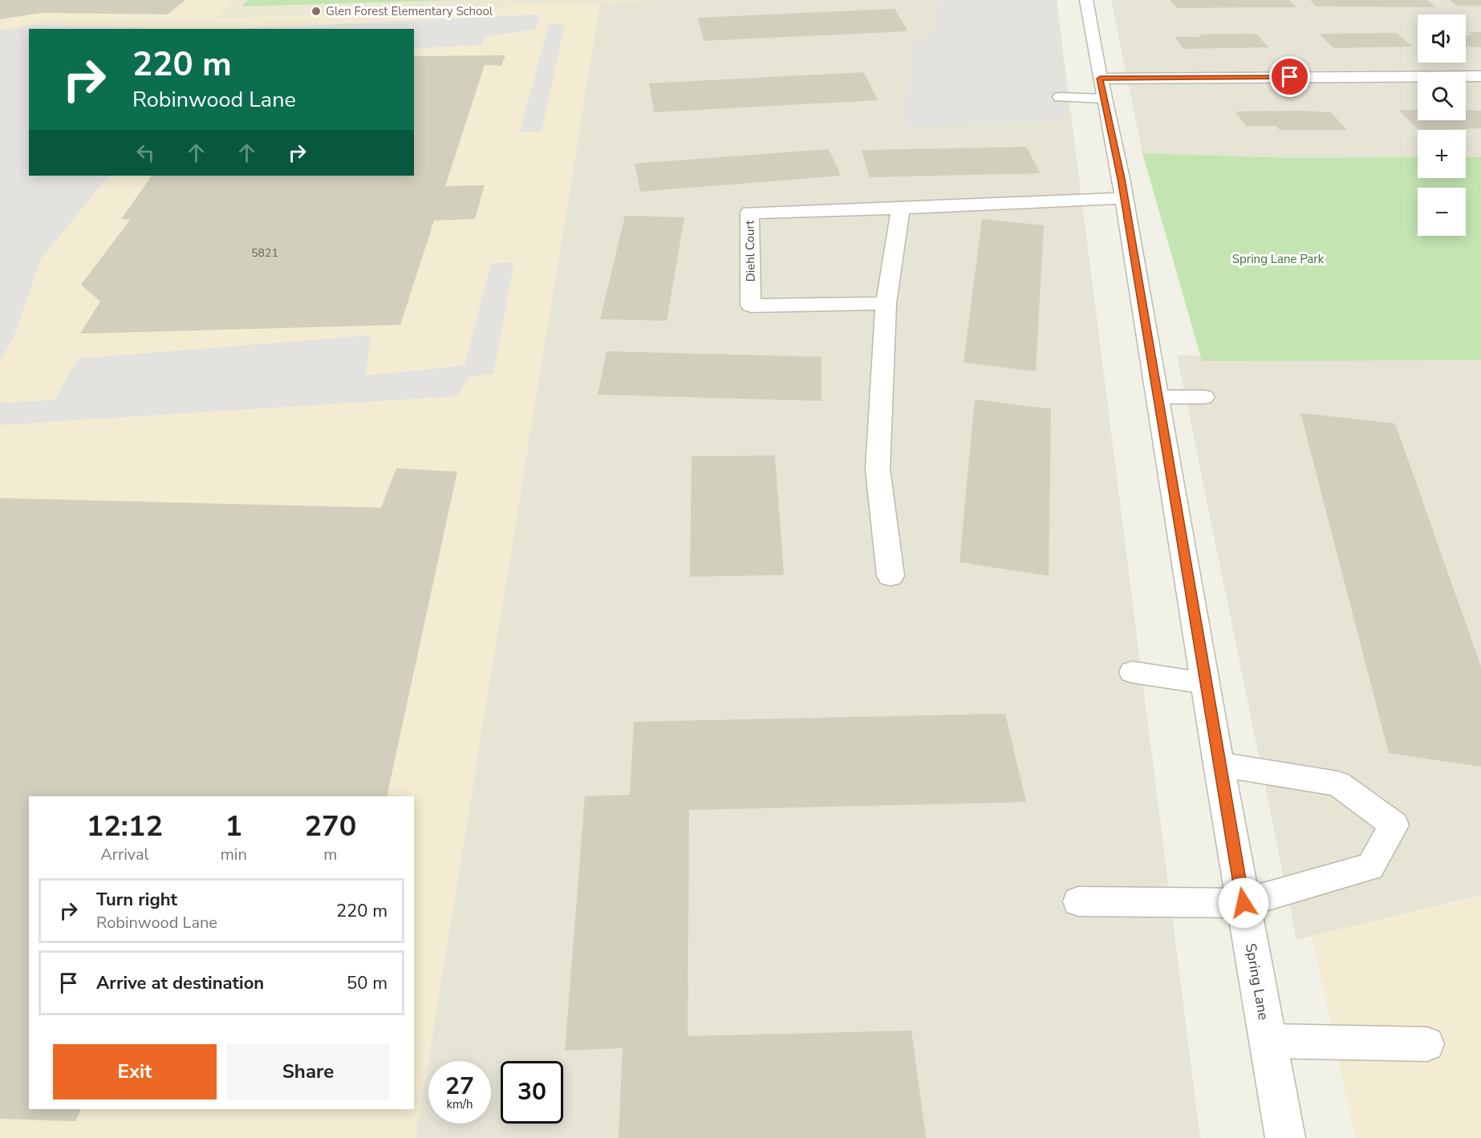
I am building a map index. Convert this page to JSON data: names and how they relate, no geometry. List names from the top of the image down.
{
  "streets": {
    "street": ["Diehl Court", "Spring Lane"]
  },
  "crossings": [
    ["Diehl Court", "Spring Lane"]
  ],
  "parks": ["Spring Lane Park"],
  "places": ["Glen Forest Elementary School"],
  "house_numbers": ["5821"],
  "page": {
    "map_buttons": ["+", "−"],
    "turn": ["220 m", "Robinwood Lane"],
    "eta": [
      "12:12",
      "Arrival",
      "1",
      "min",
      "270",
      "m"
    ],
    "list": [
      {
        "name": "Turn right",
        "note": "Robinwood Lane",
        "value": "220 m"
      },
      {
        "name": "Arrive at destination",
        "value": "50 m"
      }
    ],
    "buttons": ["Exit", "Share"],
    "speed": "27 km/h",
    "limit": "30"
  }
}
